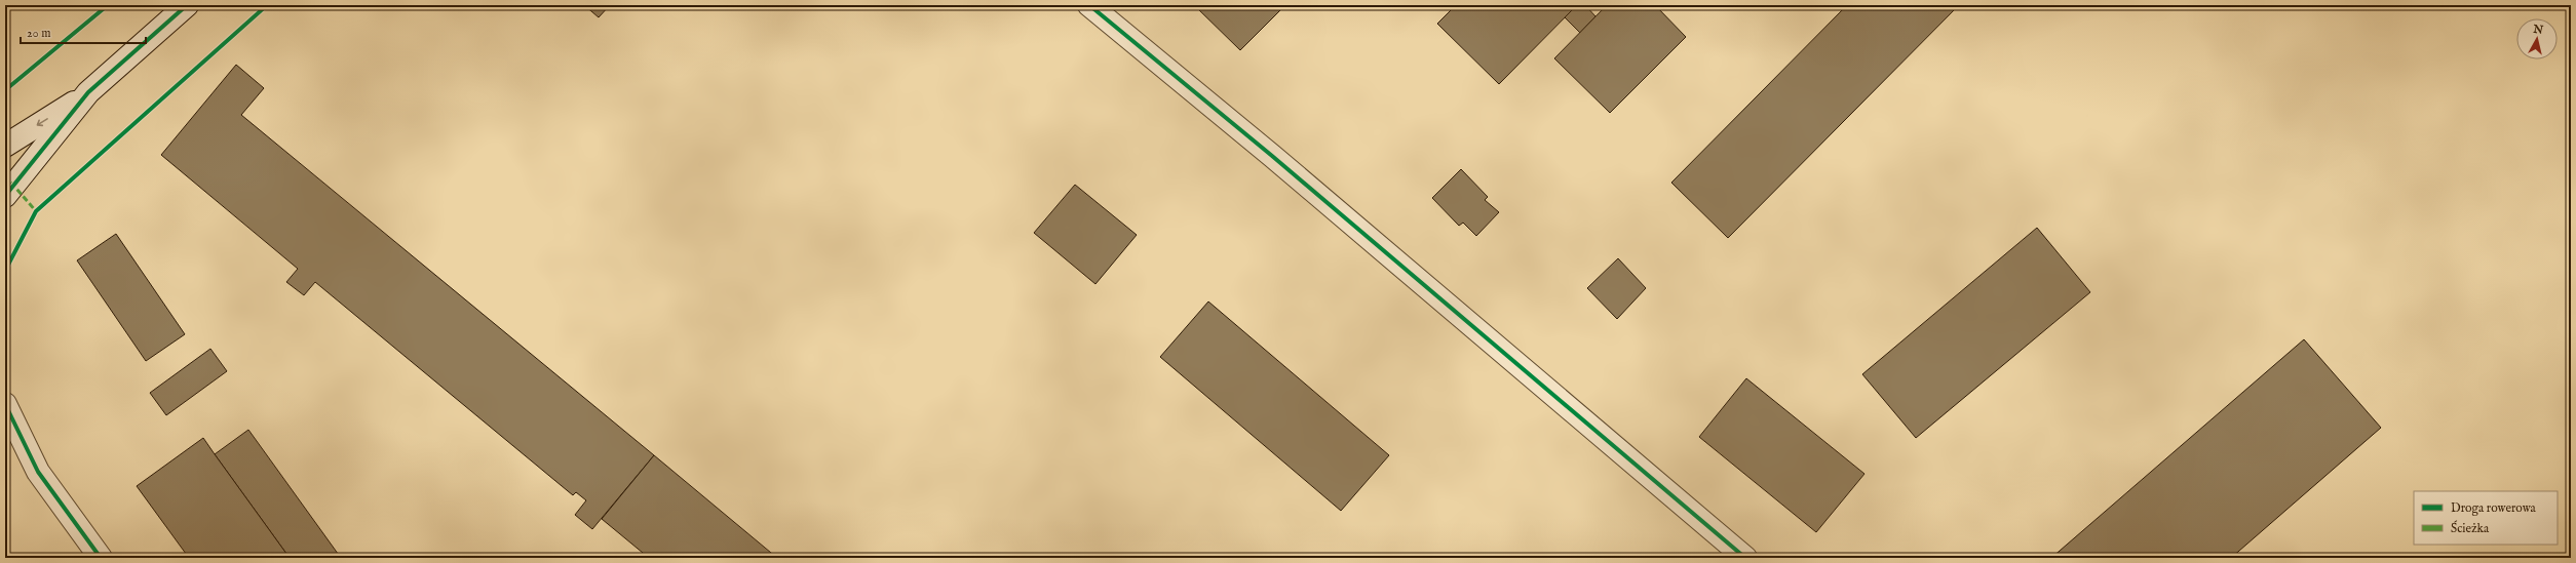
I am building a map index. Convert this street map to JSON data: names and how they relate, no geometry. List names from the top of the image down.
{
  "legend": ["Droga rowerowa", "Ścieżka"],
  "scale_bar": "20 m",
  "north": "top"
}
